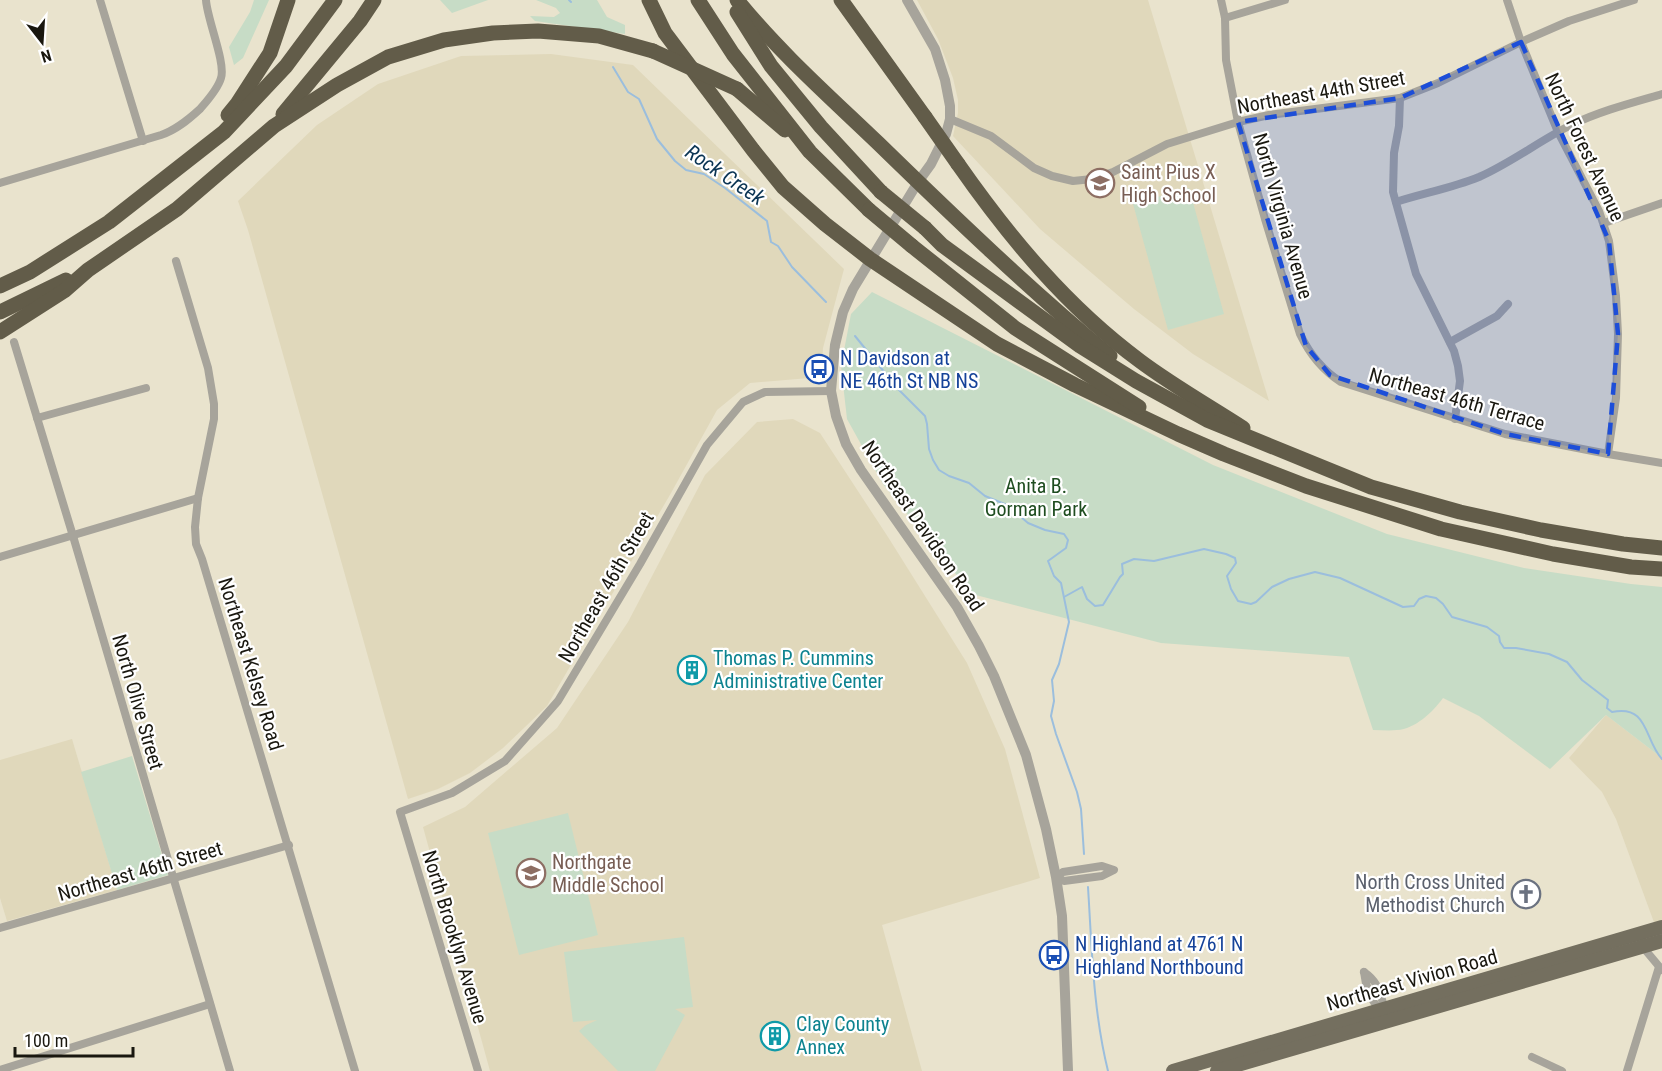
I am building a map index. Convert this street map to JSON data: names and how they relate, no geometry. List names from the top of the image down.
{
  "streets": {
    "main road": ["Northeast Vivion Road"],
    "street": [
      "Northeast 44th Street",
      "North Forest Avenue",
      "North Virginia Avenue",
      "Northeast 46th Terrace",
      "Northeast Davidson Road",
      "Northeast 46th Street",
      "Northeast Kelsey Road",
      "North Olive Street",
      "North Brooklyn Avenue"
    ]
  },
  "crossings": [
    ["Northeast 44th Street", "North Forest Avenue"],
    ["Northeast 44th Street", "North Virginia Avenue"],
    ["Northeast 44th Street", "Northeast Davidson Road"],
    ["North Forest Avenue", "Northeast 46th Terrace"],
    ["North Virginia Avenue", "Northeast 46th Terrace"],
    ["Northeast Davidson Road", "Northeast 46th Street"],
    ["Northeast 46th Street", "Northeast Kelsey Road"],
    ["Northeast 46th Street", "North Olive Street"],
    ["Northeast 46th Street", "North Brooklyn Avenue"]
  ],
  "water": ["Rock Creek"],
  "parks": ["Anita B. Gorman Park"],
  "places": {
    "school or university": ["Saint Pius X High School", "Northgate Middle School"],
    "bus stop": ["N Davidson at NE 46th St NB NS", "N Highland at 4761 N Highland Northbound"],
    "building": ["Thomas P. Cummins Administrative Center", "Clay County Annex"],
    "church": ["North Cross United Methodist Church"]
  },
  "scale_bar": "100 m",
  "north": "bottom"
}
